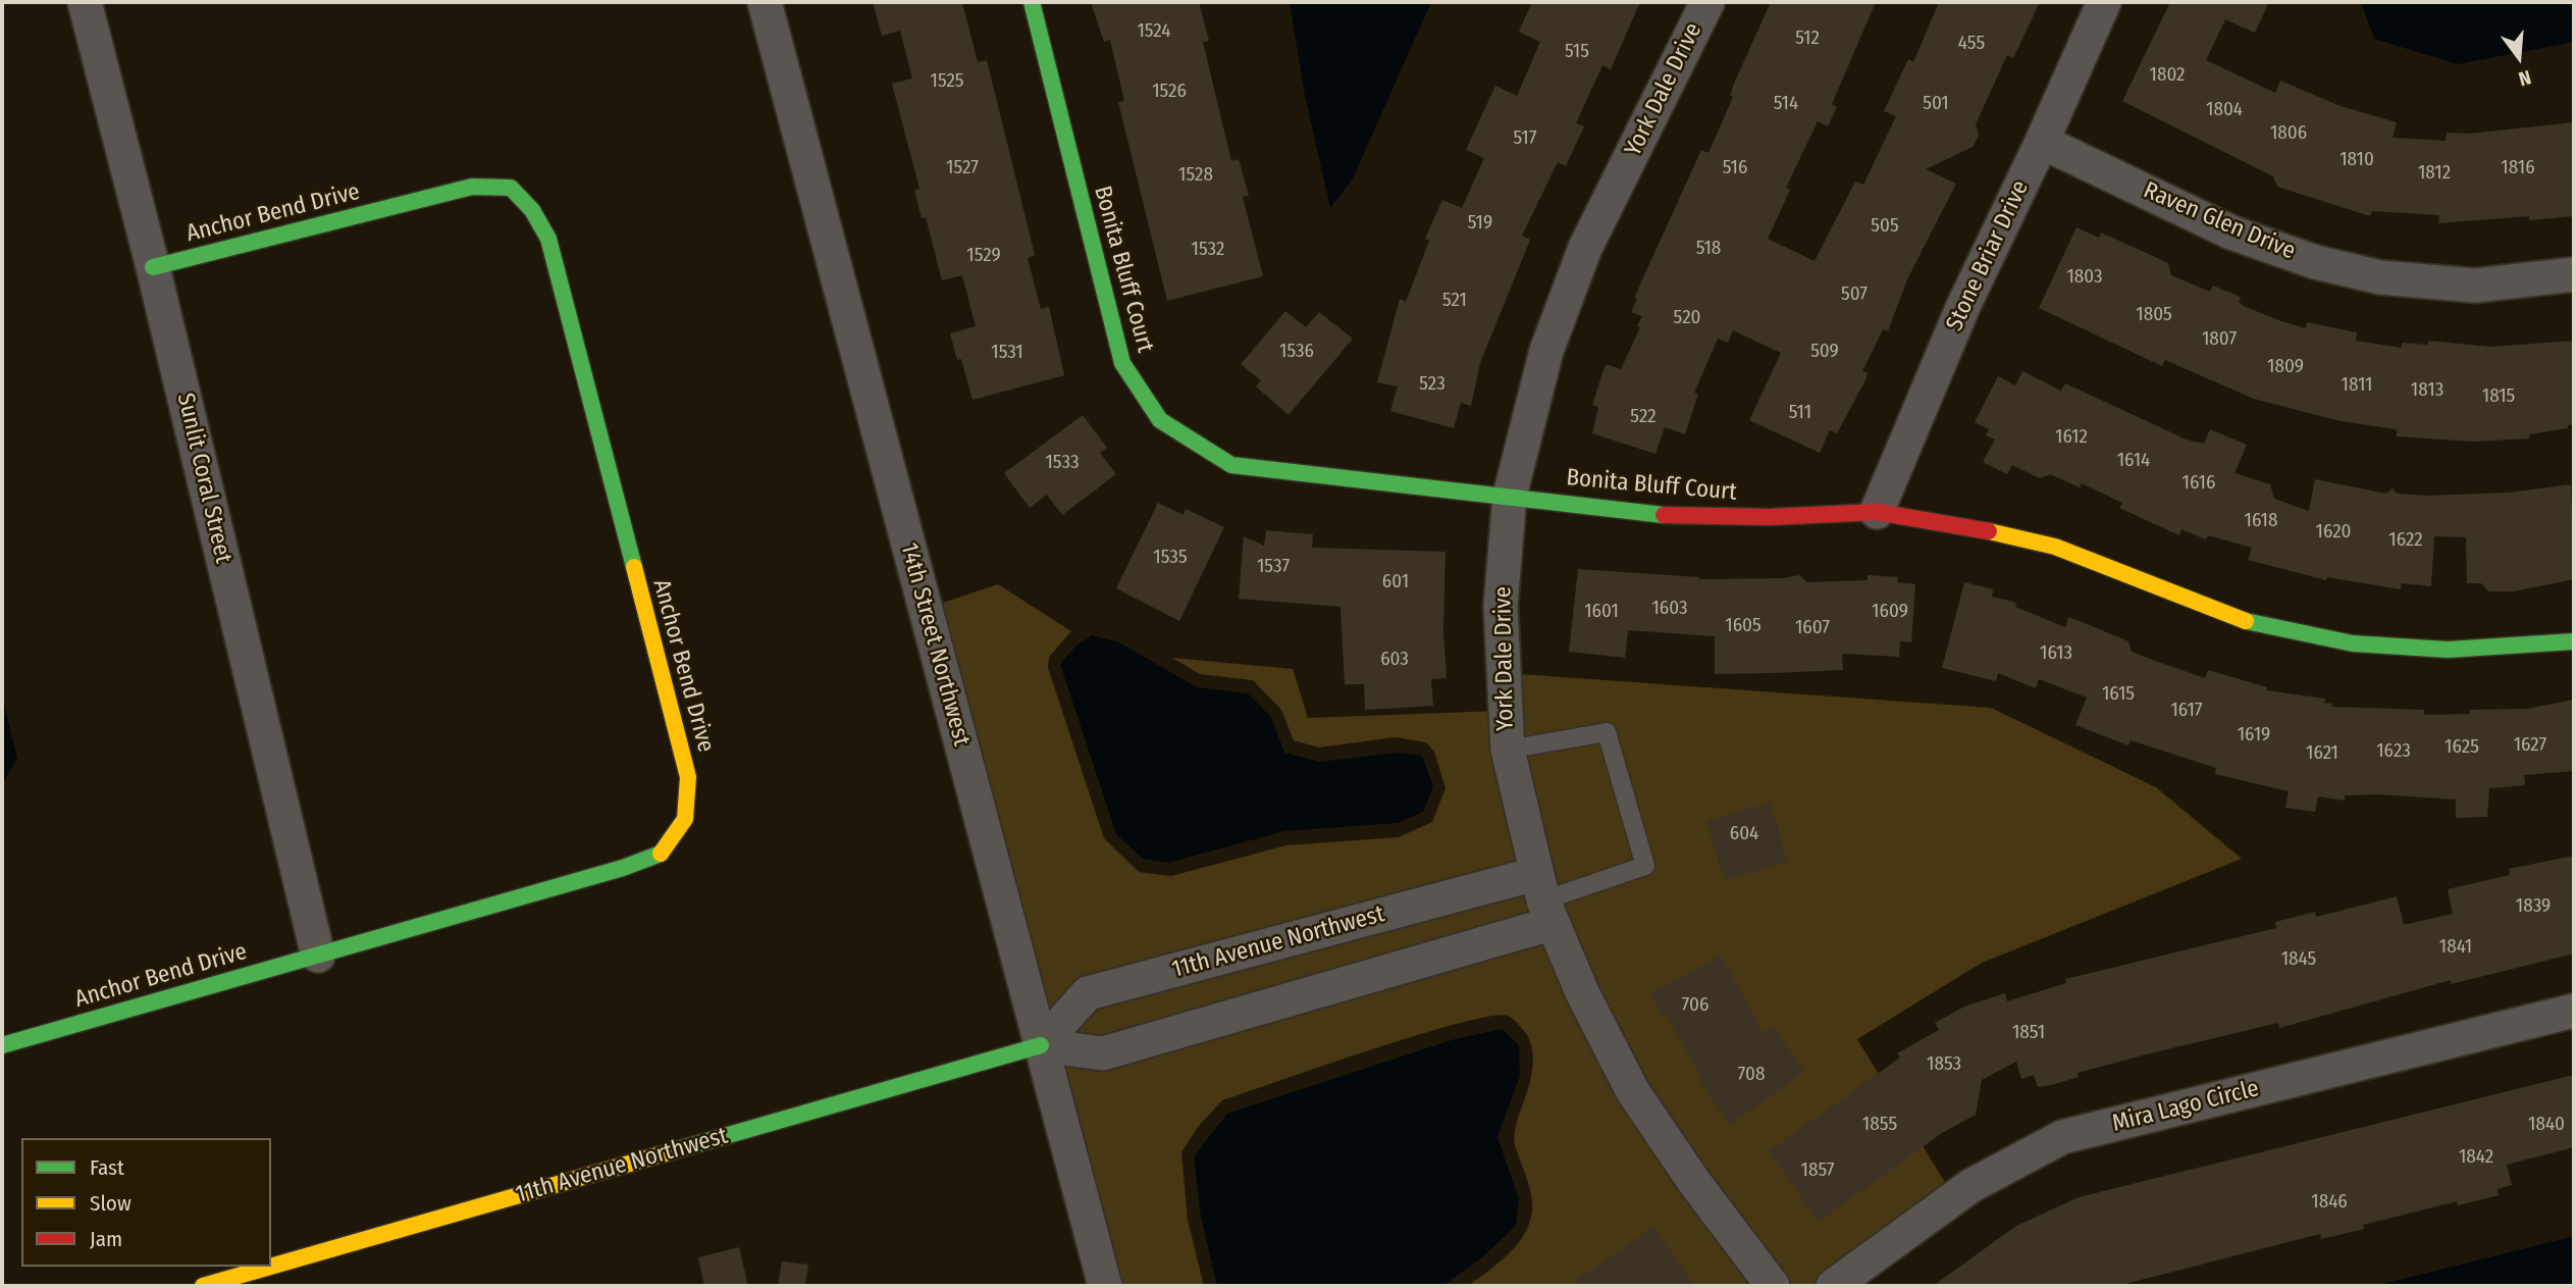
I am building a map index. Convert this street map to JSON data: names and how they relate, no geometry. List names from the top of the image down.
{
  "streets": {
    "street": [
      "York Dale Drive",
      "Anchor Bend Drive",
      "Raven Glen Drive",
      "Stone Briar Drive",
      "Bonita Bluff Court",
      "Sunlit Coral Street",
      "14th Street Northwest",
      "11th Avenue Northwest",
      "Mira Lago Circle"
    ]
  },
  "crossings": [
    ["York Dale Drive", "Bonita Bluff Court"],
    ["York Dale Drive", "11th Avenue Northwest"],
    ["Anchor Bend Drive", "Sunlit Coral Street"],
    ["Raven Glen Drive", "Stone Briar Drive"],
    ["Stone Briar Drive", "Bonita Bluff Court"],
    ["14th Street Northwest", "11th Avenue Northwest"]
  ],
  "house_numbers": [
    "1524",
    "512",
    "455",
    "515",
    "1802",
    "1525",
    "1526",
    "514",
    "501",
    "1804",
    "1806",
    "517",
    "1810",
    "1527",
    "516",
    "1816",
    "1812",
    "1528",
    "519",
    "505",
    "518",
    "1532",
    "1529",
    "1803",
    "507",
    "521",
    "1805",
    "520",
    "1807",
    "1536",
    "509",
    "1531",
    "1809",
    "523",
    "1811",
    "1813",
    "1815",
    "511",
    "522",
    "1612",
    "1614",
    "1533",
    "1616",
    "1618",
    "1620",
    "1622",
    "1535",
    "1537",
    "601",
    "1603",
    "1601",
    "1609",
    "1605",
    "1607",
    "1613",
    "603",
    "1615",
    "1617",
    "1619",
    "1627",
    "1625",
    "1623",
    "1621",
    "604",
    "1839",
    "1841",
    "1845",
    "706",
    "1851",
    "1853",
    "708",
    "1855",
    "1840",
    "1842",
    "1857",
    "1846"
  ],
  "legend": ["Fast", "Slow", "Jam"],
  "north": "bottom"
}
